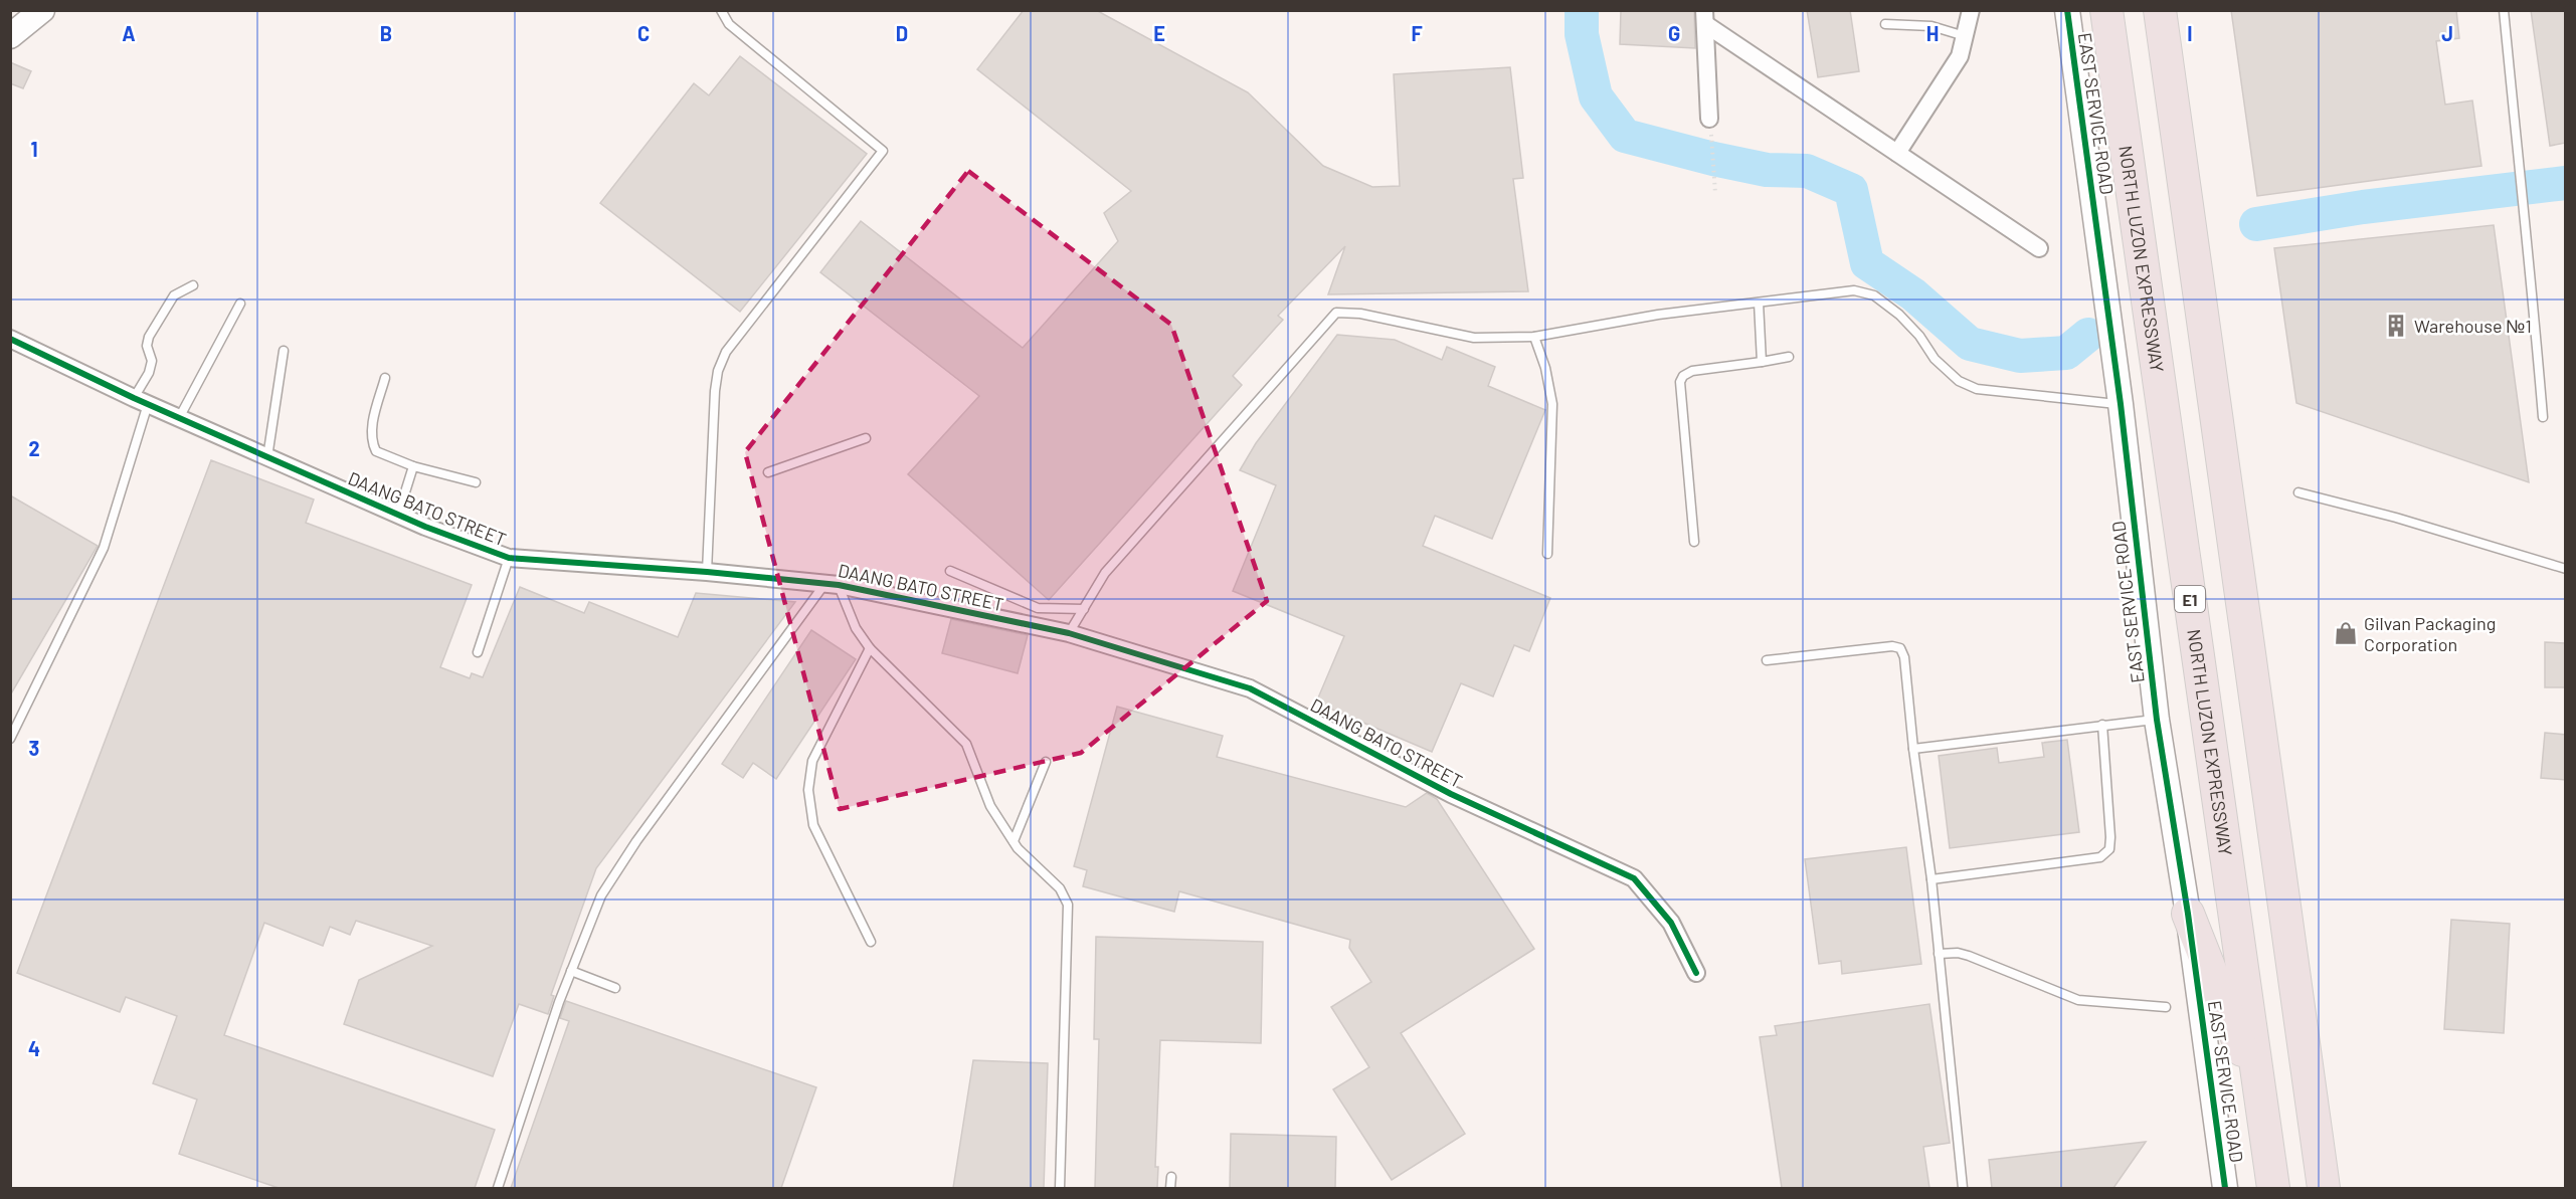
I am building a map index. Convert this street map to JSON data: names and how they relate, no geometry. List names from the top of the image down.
{
  "streets": {
    "highway": ["NORTH LUZON EXPRESSWAY", "E1"],
    "street": ["EAST SERVICE ROAD", "DAANG BATO STREET"]
  },
  "places": {
    "building": ["Warehouse №1"],
    "shop": ["Gilvan Packaging Corporation"]
  },
  "grid": {
    "columns": [
      "A",
      "B",
      "C",
      "D",
      "E",
      "F",
      "G",
      "H",
      "I",
      "J"
    ],
    "rows": [
      "1",
      "2",
      "3",
      "4"
    ]
  }
}
